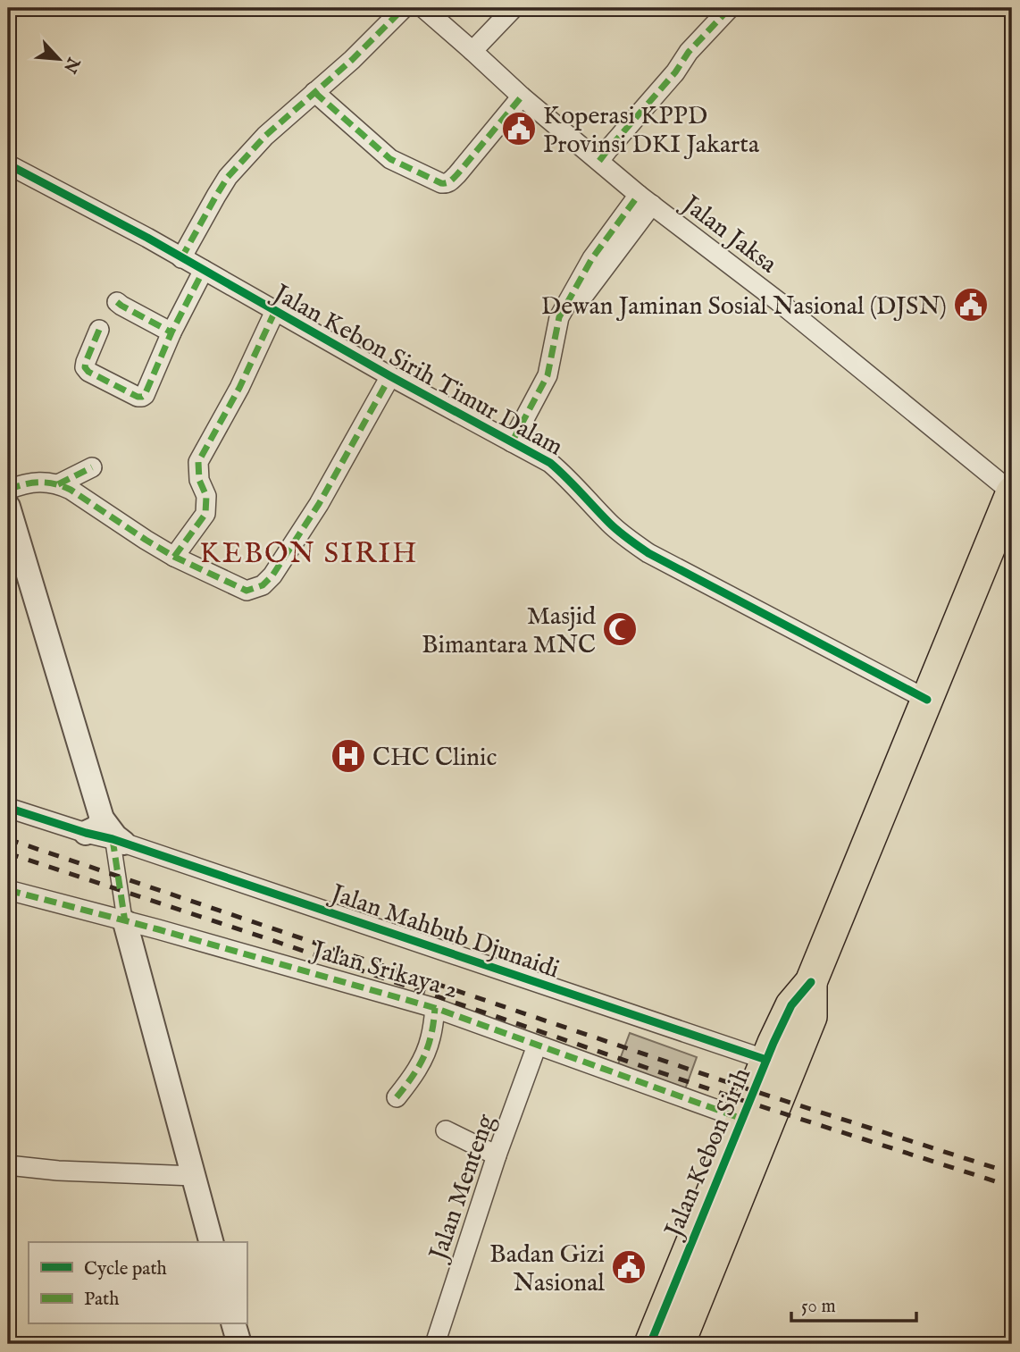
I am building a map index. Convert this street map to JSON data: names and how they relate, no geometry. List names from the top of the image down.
{
  "streets": {
    "main road": ["Jalan Kebon Sirih"],
    "street": [
      "Jalan Jaksa",
      "Jalan Kebon Sirih Timur Dalam",
      "Jalan Mahbub Djunaidi",
      "Jalan Srikaya 2",
      "Jalan Menteng"
    ]
  },
  "crossings": [
    ["Jalan Jaksa", "Jalan Kebon Sirih"],
    ["Jalan Kebon Sirih Timur Dalam", "Jalan Kebon Sirih"],
    ["Jalan Mahbub Djunaidi", "Jalan Kebon Sirih"],
    ["Jalan Srikaya 2", "Jalan Kebon Sirih"],
    ["Jalan Srikaya 2", "Jalan Menteng"]
  ],
  "districts": ["KEBON SIRIH"],
  "places": {
    "public building": ["Koperasi KPPD Provinsi DKI Jakarta", "Dewan Jaminan Sosial Nasional (DJSN)", "Badan Gizi Nasional"],
    "mosque": ["Masjid Bimantara MNC"],
    "hospital": ["CHC Clinic"]
  },
  "legend": ["Cycle path", "Path"],
  "scale_bar": "50 m",
  "north": "bottom right"
}
